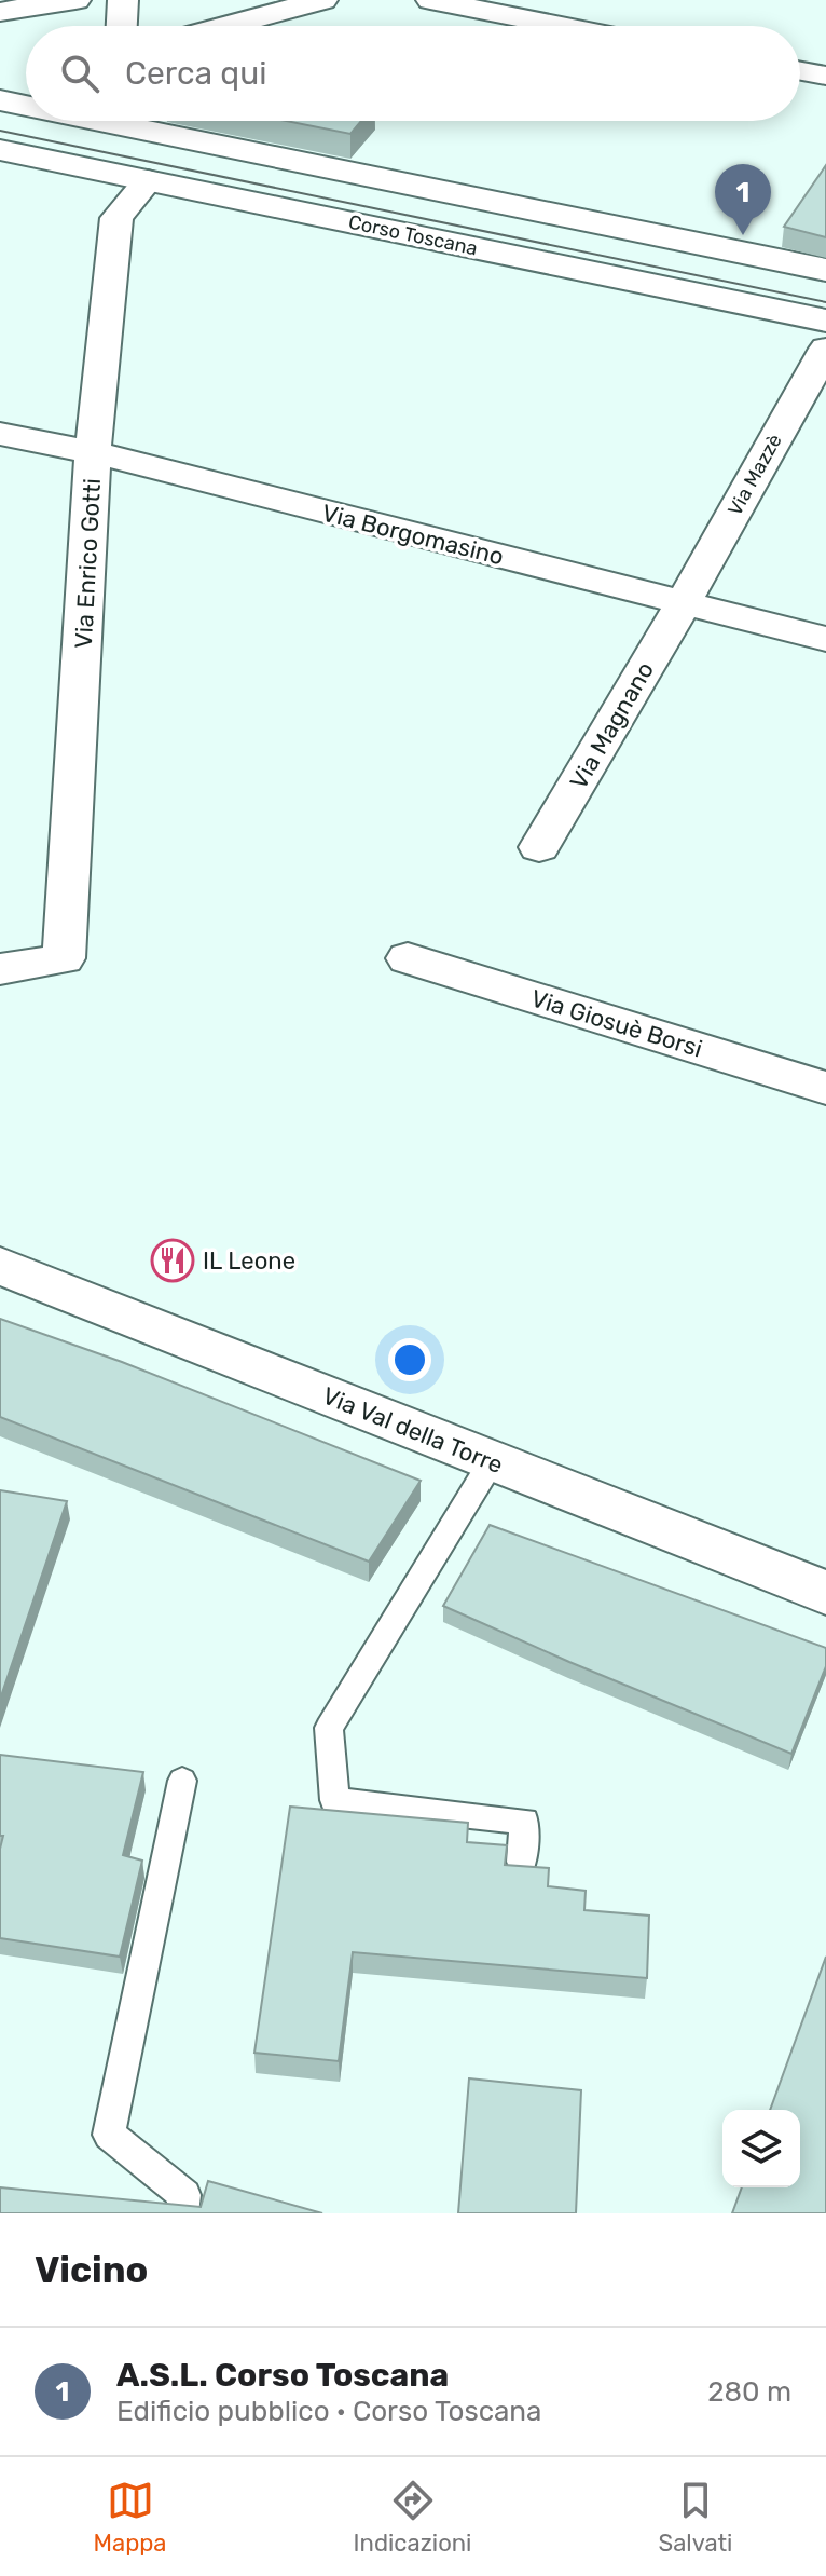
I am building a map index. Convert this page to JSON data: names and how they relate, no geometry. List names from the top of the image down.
{
  "streets": {
    "street": [
      "Corso Toscana",
      "Via Mazzè",
      "Via Borgomasino",
      "Via Enrico Gotti",
      "Via Magnano",
      "Via Giosuè Borsi",
      "Via Val della Torre"
    ]
  },
  "crossings": [
    ["Corso Toscana", "Via Enrico Gotti"],
    ["Via Mazzè", "Via Borgomasino"],
    ["Via Mazzè", "Via Magnano"],
    ["Via Borgomasino", "Via Enrico Gotti"],
    ["Via Borgomasino", "Via Magnano"]
  ],
  "places": {
    "restaurant": ["IL Leone"]
  },
  "page": {
    "search": "Cerca qui",
    "pins": "1",
    "heading": "Vicino",
    "list": [
      {
        "mark": "1",
        "name": "A.S.L. Corso Toscana",
        "note": "Edificio pubblico · Corso Toscana",
        "value": "280 m"
      }
    ],
    "nav": ["Mappa", "Indicazioni", "Salvati"]
  }
}
